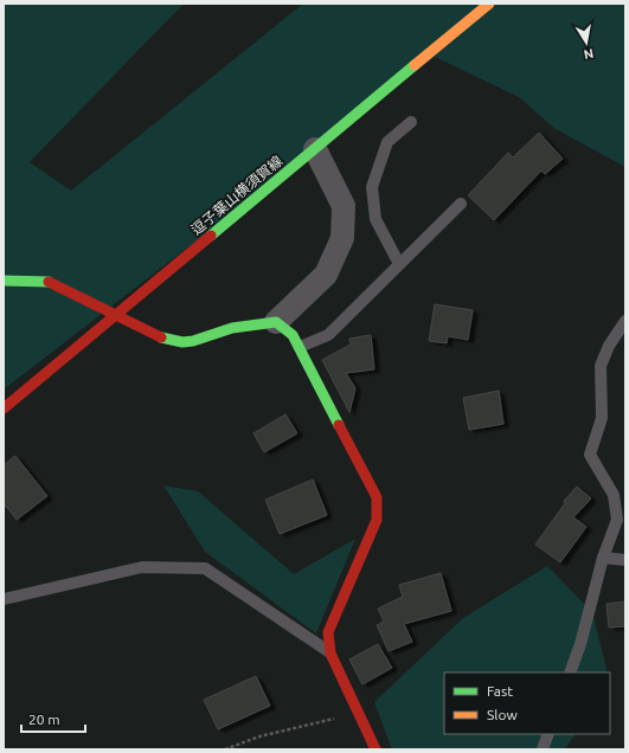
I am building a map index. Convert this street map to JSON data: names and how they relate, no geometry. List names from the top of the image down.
{
  "streets": {
    "street": ["逗子葉山横須賀線"]
  },
  "legend": ["Fast", "Slow"],
  "scale_bar": "20 m",
  "north": "bottom"
}
